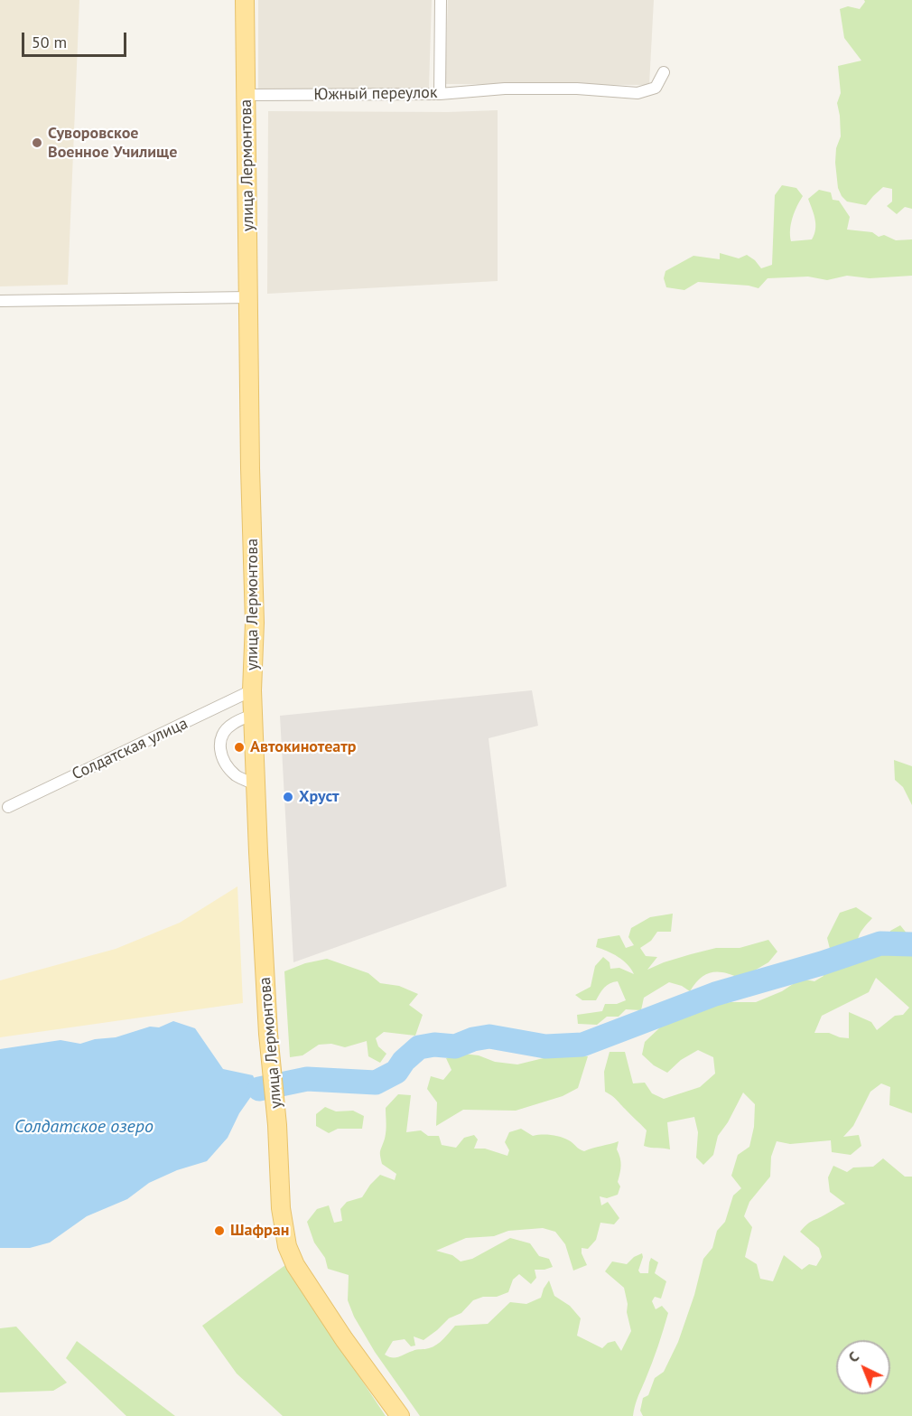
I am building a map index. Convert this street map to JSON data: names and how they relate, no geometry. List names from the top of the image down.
{
  "streets": {
    "main road": ["улица Лермонтова"],
    "street": ["Южный переулок", "Солдатская улица"]
  },
  "crossings": [
    ["Южный переулок", "улица Лермонтова"],
    ["улица Лермонтова", "Солдатская улица"]
  ],
  "water": ["Солдатское озеро"],
  "places": [
    "Суворовское Военное Училище",
    "Автокинотеатр",
    "Хруст",
    "Шафран"
  ],
  "scale_bar": "50 m",
  "north": "top left"
}
